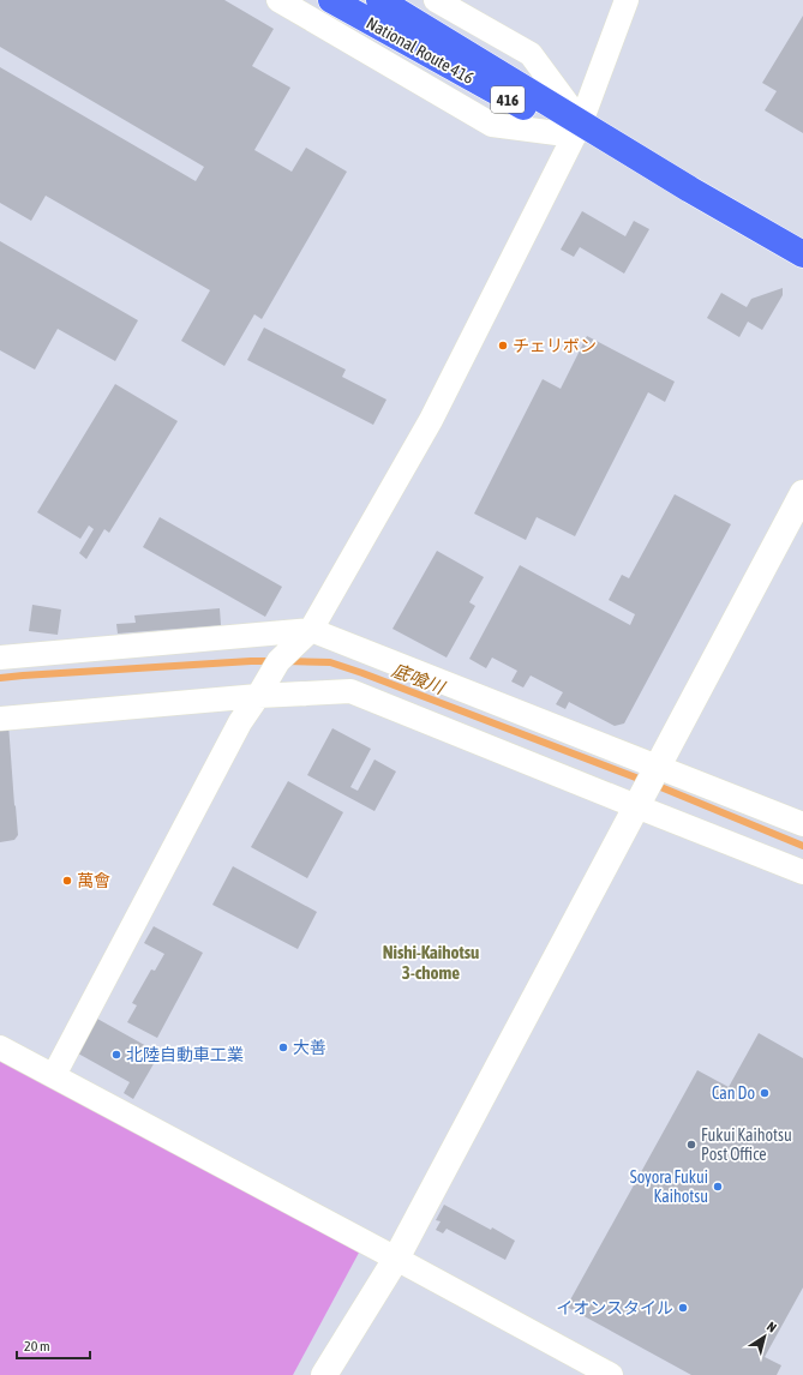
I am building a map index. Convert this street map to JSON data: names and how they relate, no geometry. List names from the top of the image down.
{
  "streets": {
    "highway": ["National Route 416", "416"]
  },
  "districts": ["Nishi-Kaihotsu 3-chome"],
  "water": ["底喰川"],
  "places": [
    "チェリボン",
    "萬會",
    "大善",
    "北陸自動車工業",
    "Can Do",
    "Fukui Kaihotsu Post Office",
    "Soyora Fukui Kaihotsu",
    "イオンスタイル"
  ],
  "scale_bar": "20 m",
  "north": "top right"
}
